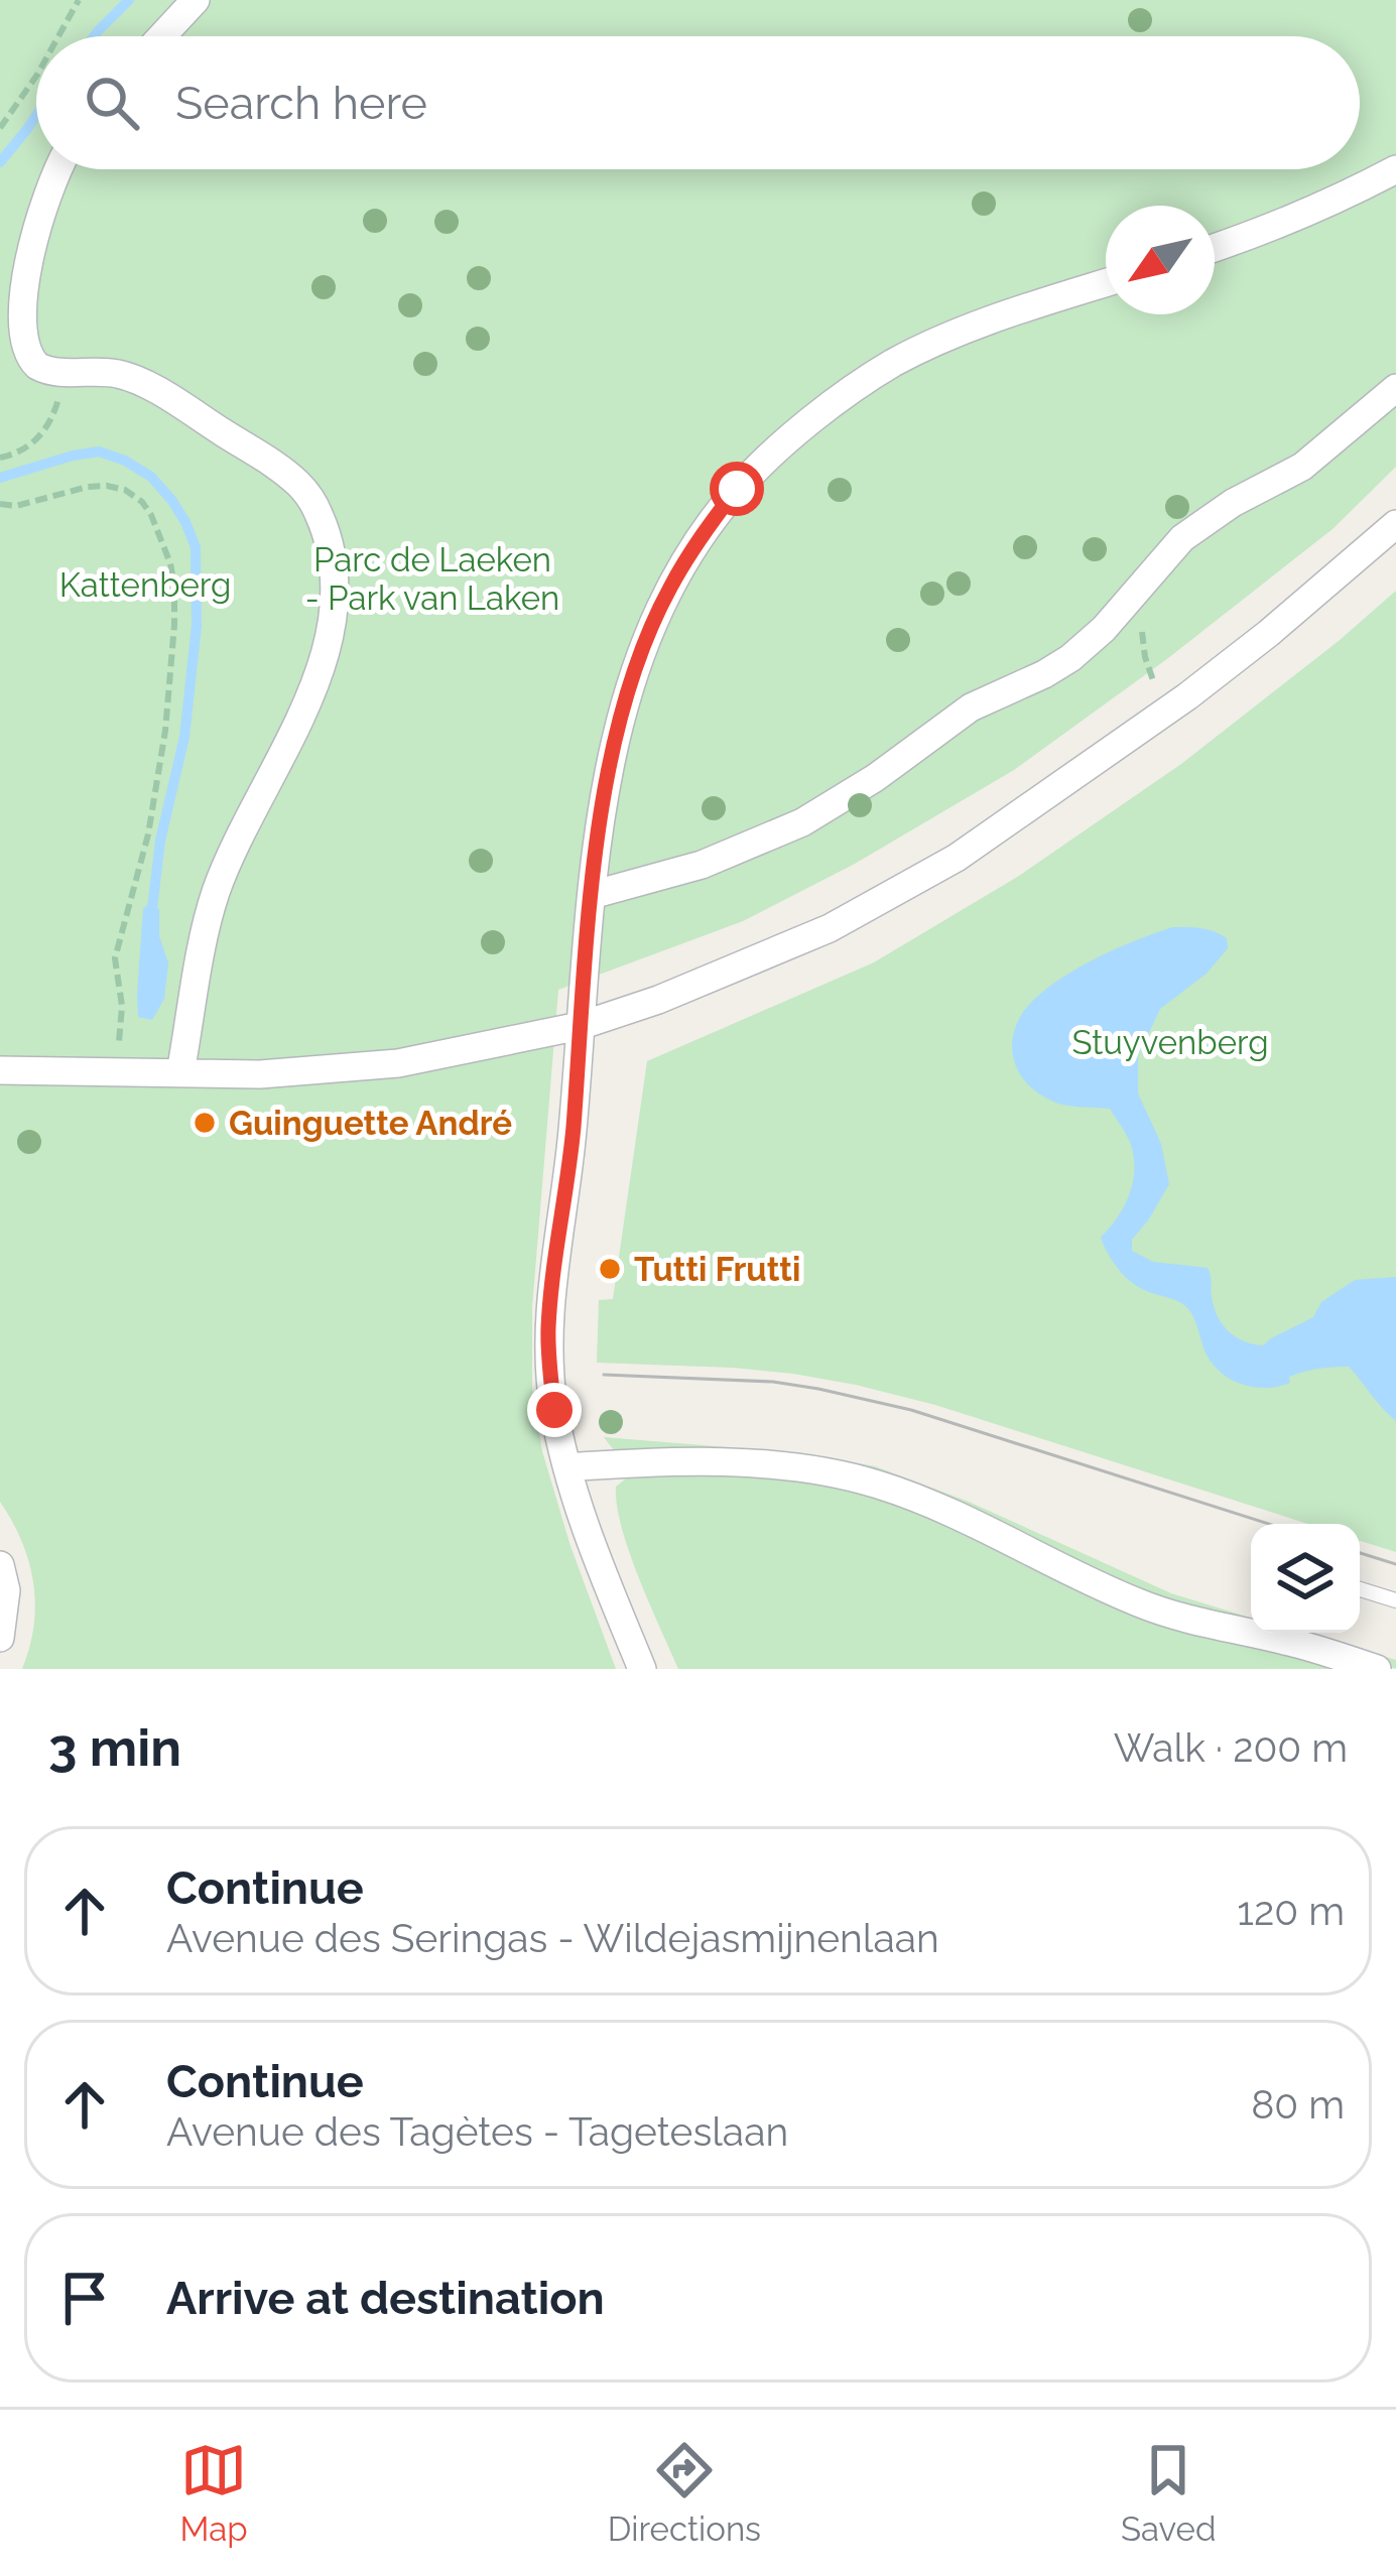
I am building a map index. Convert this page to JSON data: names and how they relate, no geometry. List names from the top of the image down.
{
  "parks": ["Parc de Laeken - Park van Laken", "Kattenberg", "Stuyvenberg"],
  "places": ["Guinguette André", "Tutti Frutti"],
  "north": "bottom left",
  "page": {
    "search": "Search here",
    "heading": ["3 min", "Walk · 200 m"],
    "list": [
      ["Continue", "Avenue des Seringas - Wildejasmijnenlaan", "120 m"],
      ["Continue", "Avenue des Tagètes - Tageteslaan", "80 m"],
      "Arrive at destination"
    ],
    "nav": ["Map", "Directions", "Saved"]
  }
}
